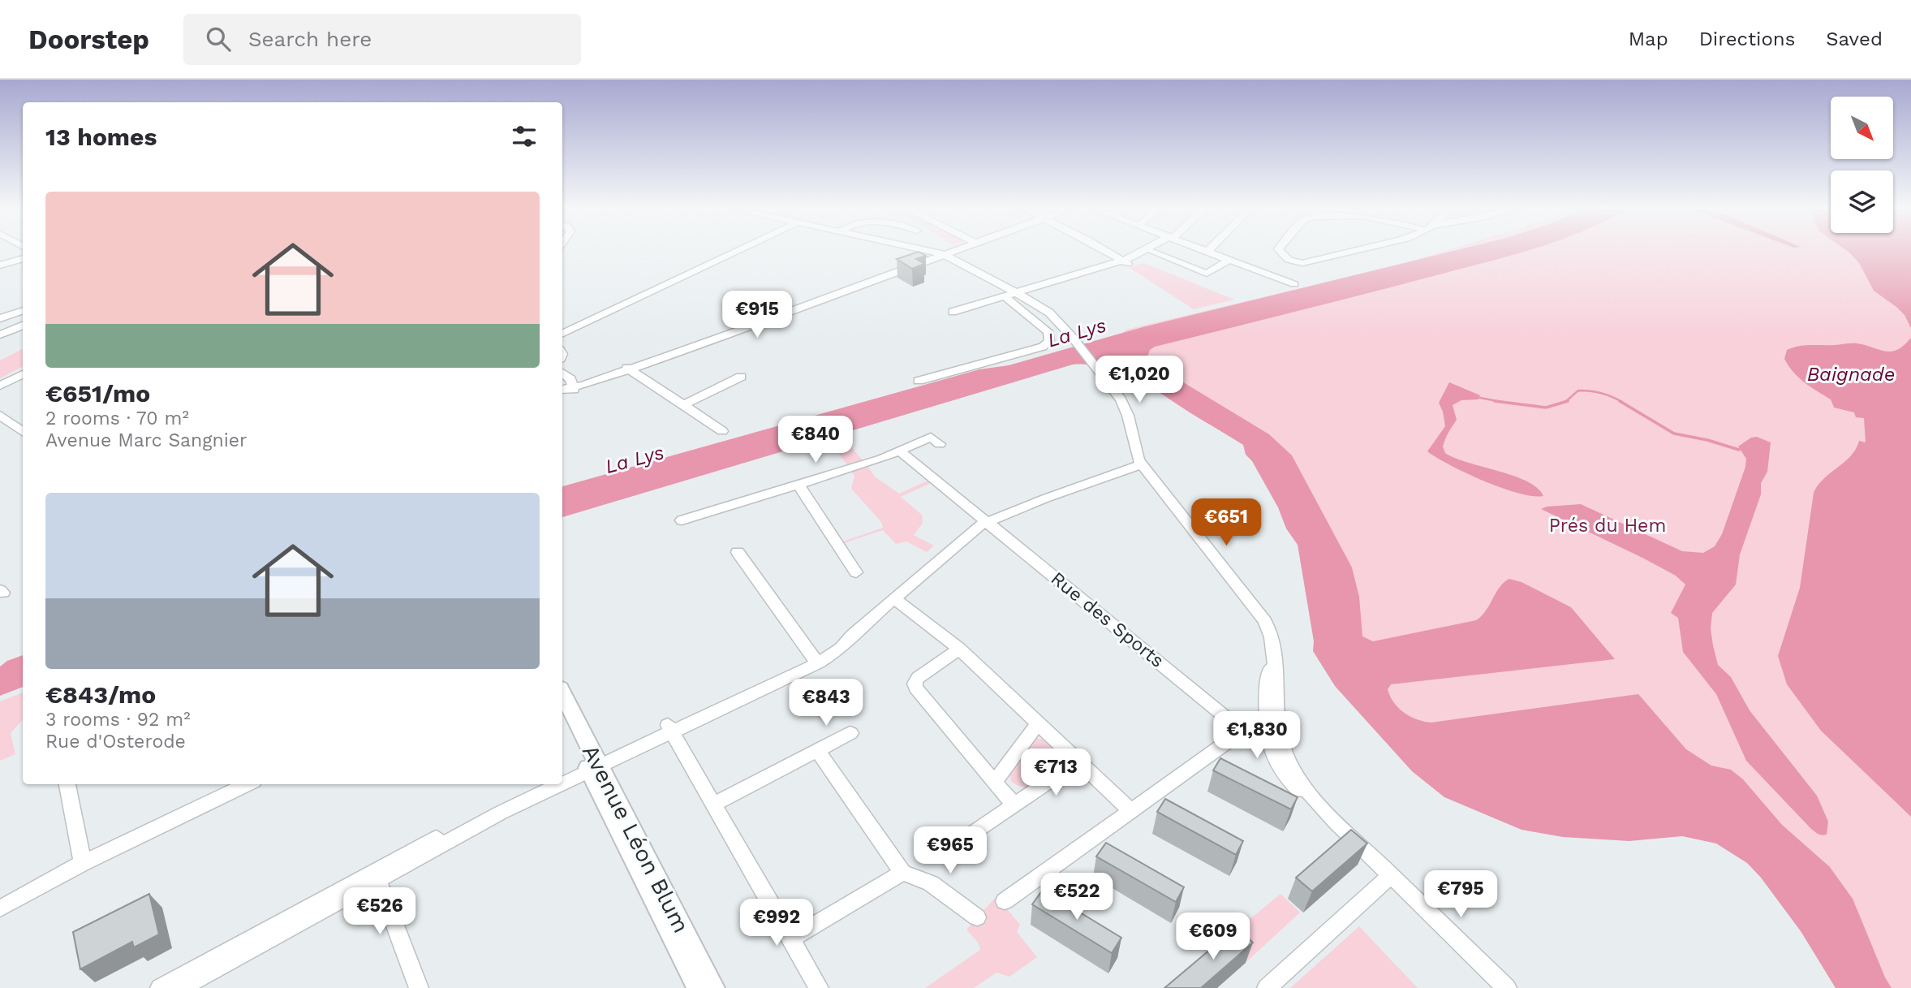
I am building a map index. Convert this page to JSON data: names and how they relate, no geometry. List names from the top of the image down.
{
  "streets": {
    "main road": ["Avenue Léon Blum"],
    "street": ["Rue des Sports"]
  },
  "water": ["La Lys", "Baignade"],
  "parks": ["Prés du Hem"],
  "north": "bottom right",
  "page": {
    "header": "Doorstep",
    "search": "Search here",
    "nav": ["Map", "Directions", "Saved"],
    "heading": "13 homes",
    "list": [
      {
        "name": "€651/mo",
        "note": "2 rooms · 70 m² · Avenue Marc Sangnier"
      },
      {
        "name": "€843/mo",
        "note": "3 rooms · 92 m² · Rue d'Osterode"
      }
    ],
    "price": [
      "€915",
      "€1,020",
      "€840",
      "€651",
      "€843",
      "€1,830",
      "€713",
      "€965",
      "€795",
      "€522",
      "€526",
      "€992",
      "€609"
    ]
  }
}
